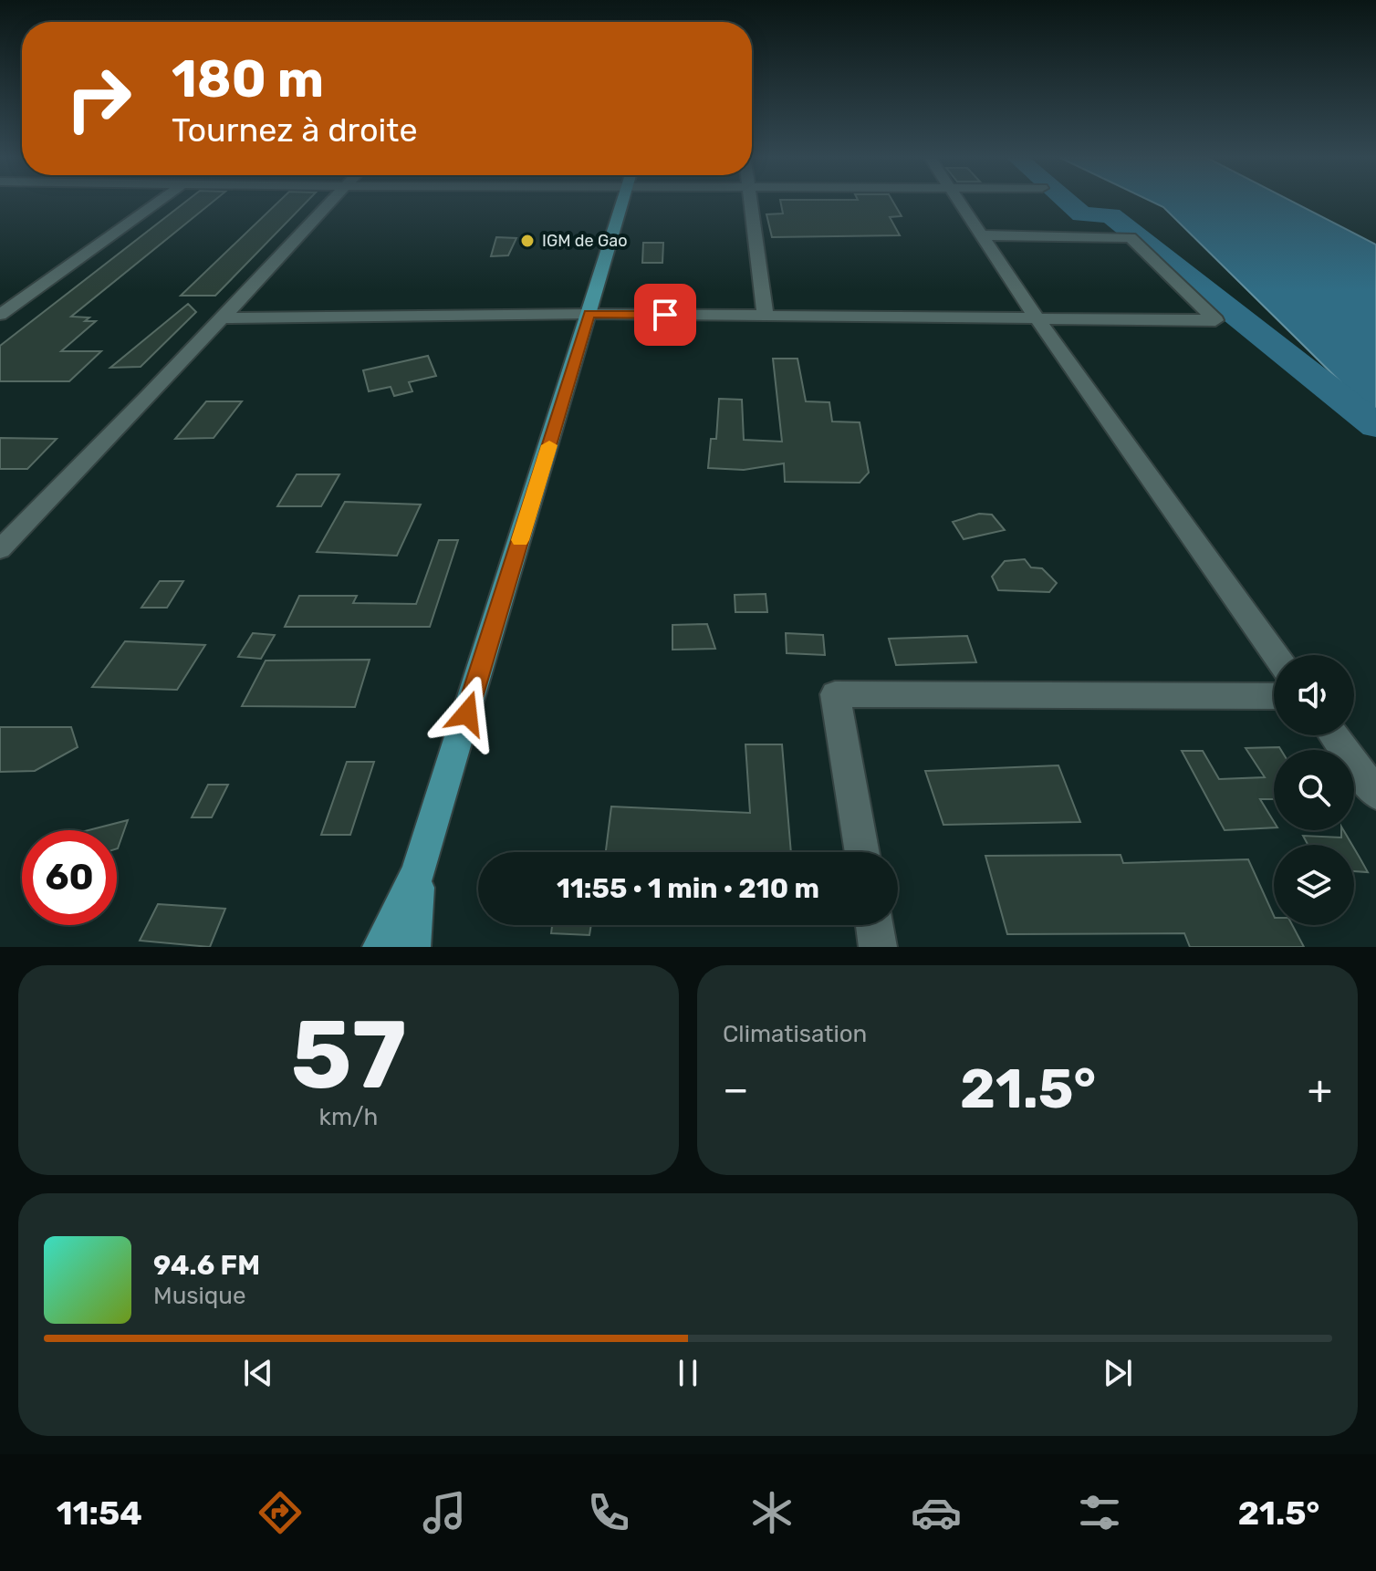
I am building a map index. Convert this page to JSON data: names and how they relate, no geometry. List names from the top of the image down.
{
  "places": ["IGM de Gao"],
  "page": {
    "turn": ["180 m", "Tournez à droite"],
    "limit": "60",
    "trip": "11:55 · 1 min · 210 m",
    "tile": [
      ["57", "km/h"],
      "Climatisation"
    ],
    "heat": ["−", "21.5°", "+"],
    "song": ["94.6 FM", "Musique"],
    "tabs": ["11:54", "21.5°"]
  }
}
